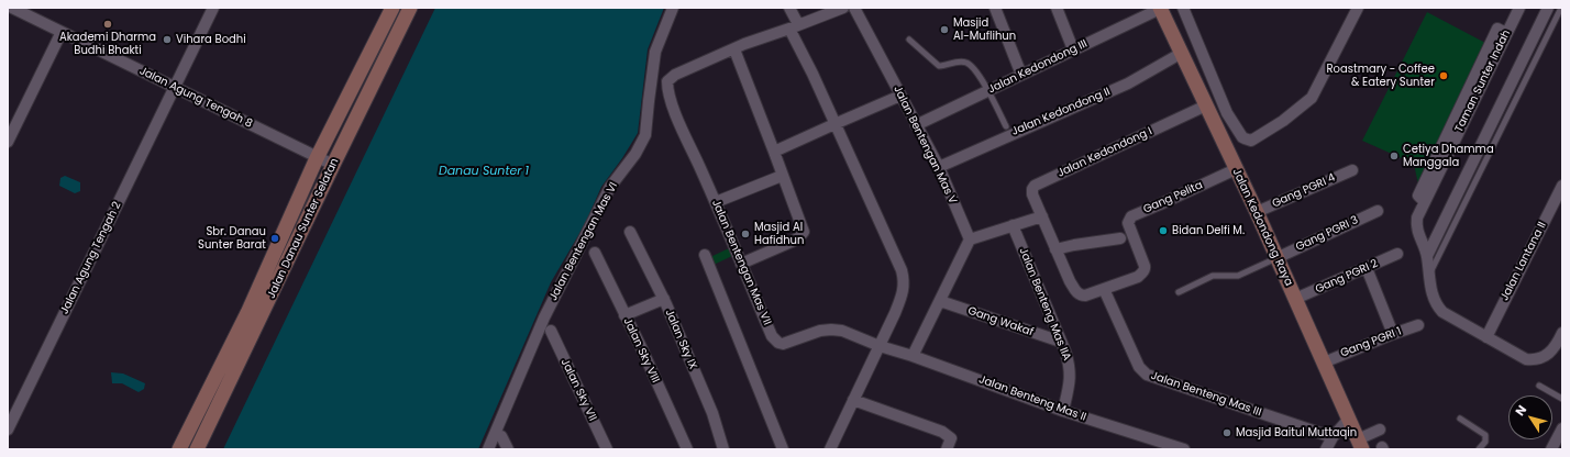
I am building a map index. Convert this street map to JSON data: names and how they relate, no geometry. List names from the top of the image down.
{
  "streets": {
    "street": [
      "Jalan Kedondong III",
      "Taman Sunter Indah",
      "Jalan Agung Tengah 8",
      "Jalan Kedondong II",
      "Jalan Bentengan Mas V",
      "Jalan Kedondong I",
      "Gang PGRI 4",
      "Gang Pelita",
      "Jalan Kedondong Raya",
      "Jalan Danau Sunter Selatan",
      "Gang PGRI 3",
      "Jalan Bentengan Mas VI",
      "Jalan Agung Tengah 2",
      "Jalan Lantana II",
      "Jalan Bentengan Mas VII",
      "Gang PGRI 2",
      "Jalan Benteng Mas IIA",
      "Gang Wakaf",
      "Jalan Sky IX",
      "Gang PGRI 1",
      "Jalan Sky VIII",
      "Jalan Sky VII",
      "Jalan Benteng Mas III",
      "Jalan Benteng Mas II"
    ]
  },
  "crossings": [
    ["Jalan Kedondong III", "Jalan Bentengan Mas V"],
    ["Jalan Kedondong III", "Jalan Kedondong Raya"],
    ["Jalan Agung Tengah 8", "Jalan Danau Sunter Selatan"],
    ["Jalan Agung Tengah 8", "Jalan Agung Tengah 2"],
    ["Jalan Kedondong II", "Jalan Bentengan Mas V"],
    ["Jalan Kedondong II", "Jalan Kedondong Raya"],
    ["Jalan Kedondong I", "Jalan Kedondong Raya"],
    ["Gang PGRI 4", "Jalan Kedondong Raya"],
    ["Gang Pelita", "Jalan Kedondong Raya"],
    ["Gang Pelita", "Jalan Benteng Mas III"],
    ["Jalan Kedondong Raya", "Gang PGRI 3"],
    ["Jalan Kedondong Raya", "Gang PGRI 2"],
    ["Jalan Kedondong Raya", "Gang PGRI 1"],
    ["Jalan Bentengan Mas VII", "Jalan Benteng Mas II"],
    ["Jalan Benteng Mas IIA", "Gang Wakaf"],
    ["Jalan Benteng Mas IIA", "Jalan Benteng Mas II"]
  ],
  "water": ["Danau Sunter 1"],
  "places": [
    "Akademi Dharma Budhi Bhakti",
    "Masjid Al-Muflihun",
    "Vihara Bodhi",
    "Roastmary - Coffee & Eatery Sunter",
    "Cetiya Dhamma Manggala",
    "Bidan Delfi M.",
    "Masjid Al Hafidhun",
    "Sbr. Danau Sunter Barat",
    "Masjid Baitul Muttaqin"
  ],
  "north": "top left"
}
